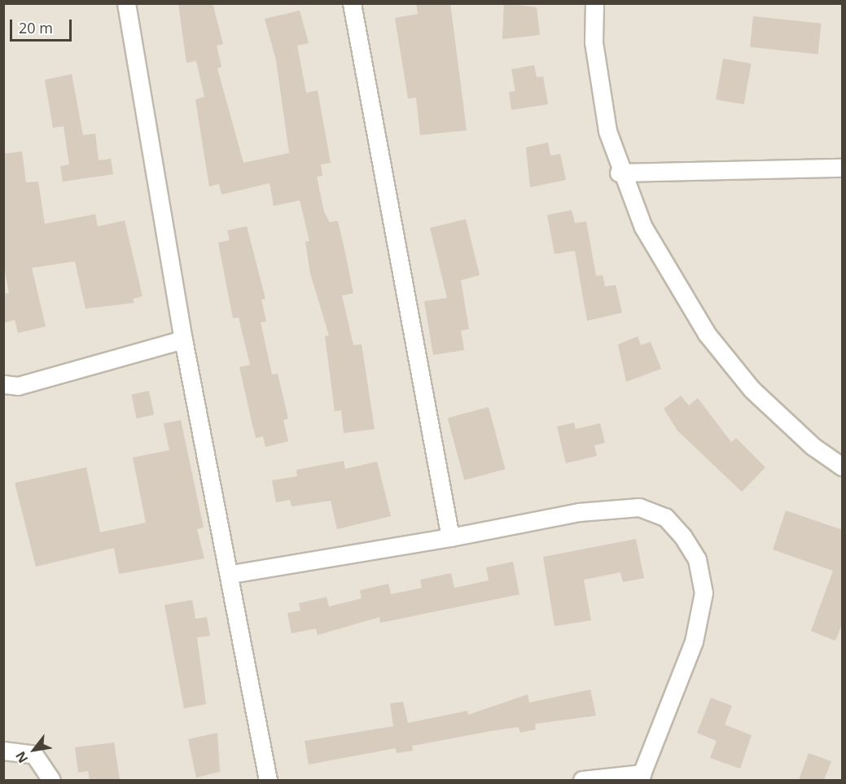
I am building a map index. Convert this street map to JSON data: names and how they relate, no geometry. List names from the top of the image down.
{
  "scale_bar": "20 m",
  "north": "bottom left"
}
